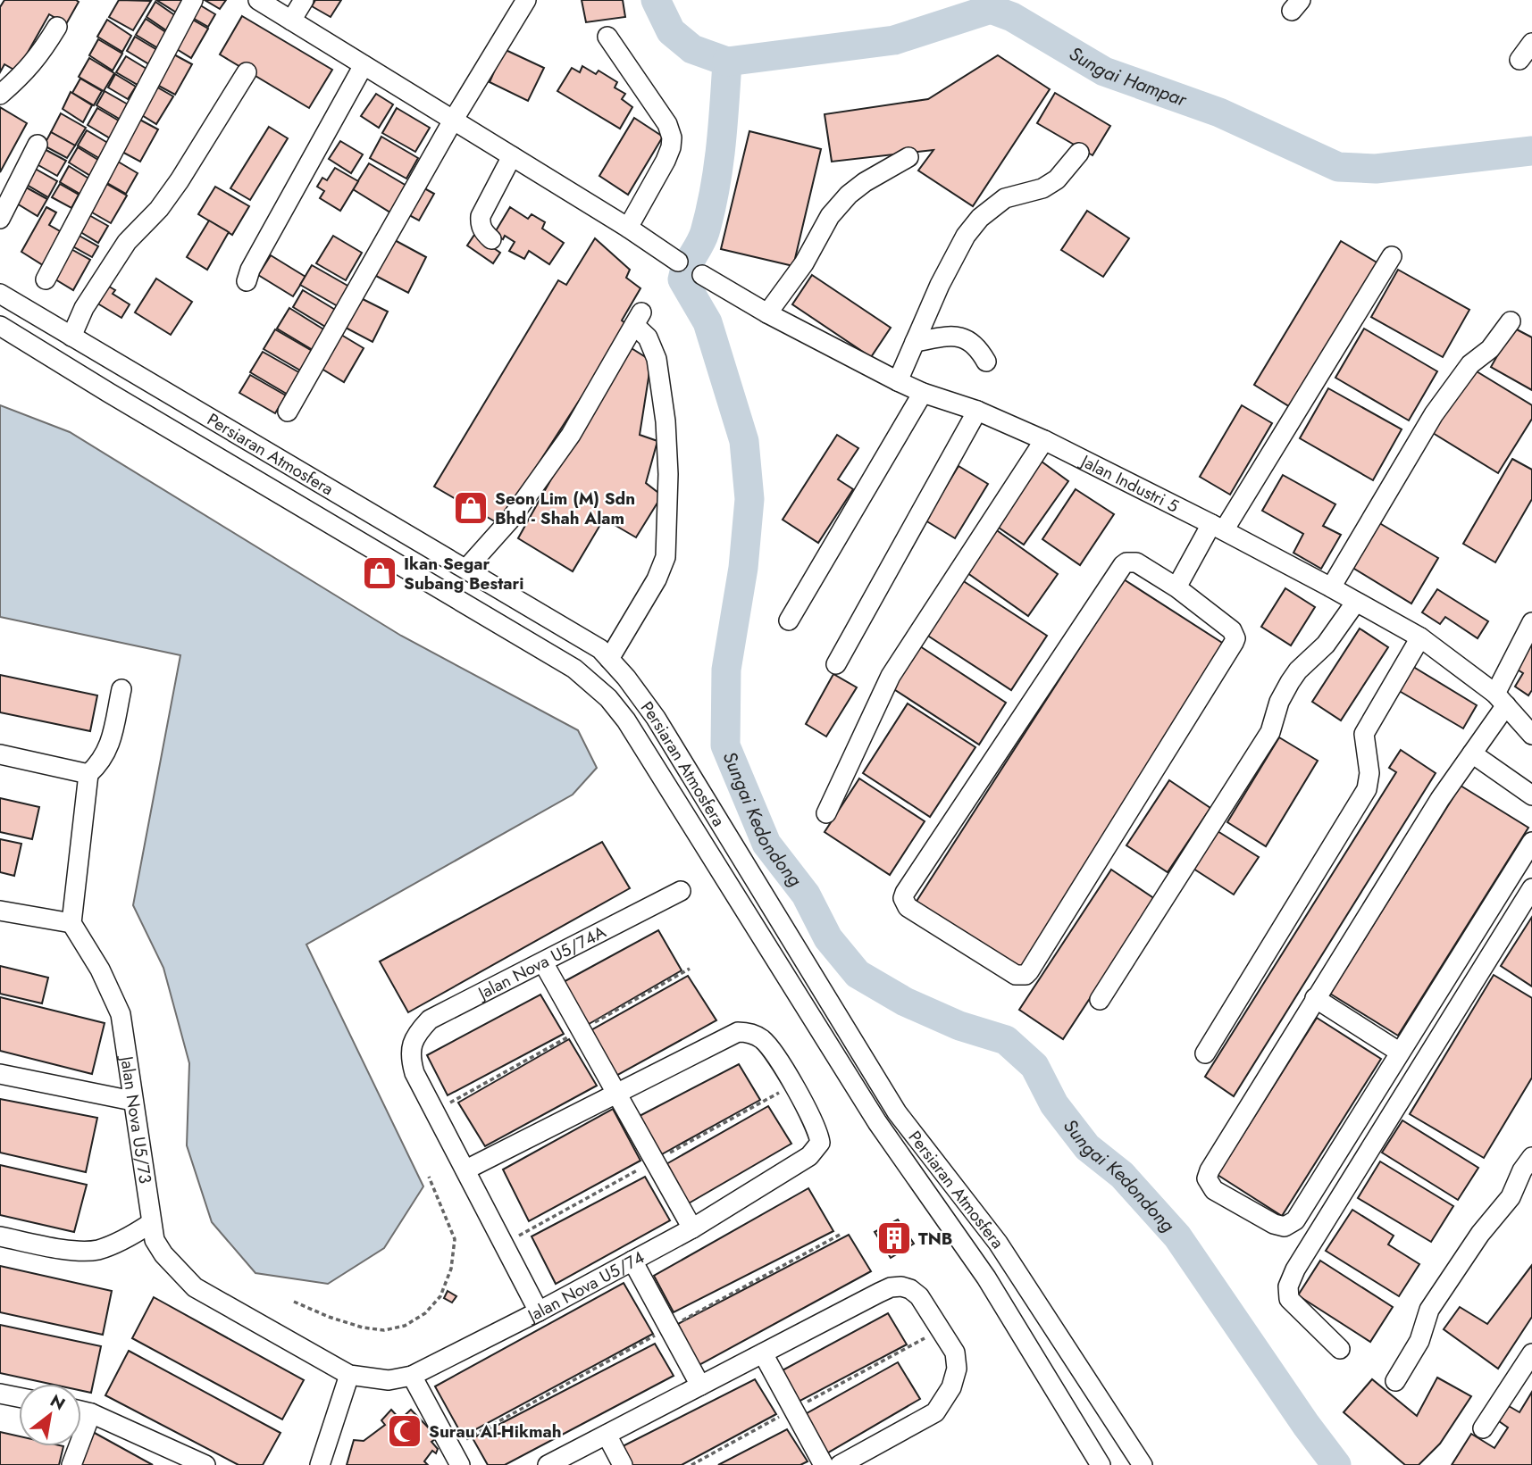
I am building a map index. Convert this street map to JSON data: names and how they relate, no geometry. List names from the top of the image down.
{
  "streets": {
    "street": [
      "Persiaran Atmosfera",
      "Jalan Industri 5",
      "Jalan Nova U5/74A",
      "Jalan Nova U5/73",
      "Jalan Nova U5/74"
    ]
  },
  "crossings": [
    ["Jalan Nova U5/73", "Jalan Nova U5/74"]
  ],
  "water": ["Sungai Hampar", "Sungai Kedondong"],
  "places": {
    "shop": ["Seon Lim (M) Sdn Bhd - Shah Alam", "Ikan Segar Subang Bestari"],
    "building": ["TNB"],
    "mosque": ["Surau Al-Hikmah"]
  },
  "north": "top right"
}
